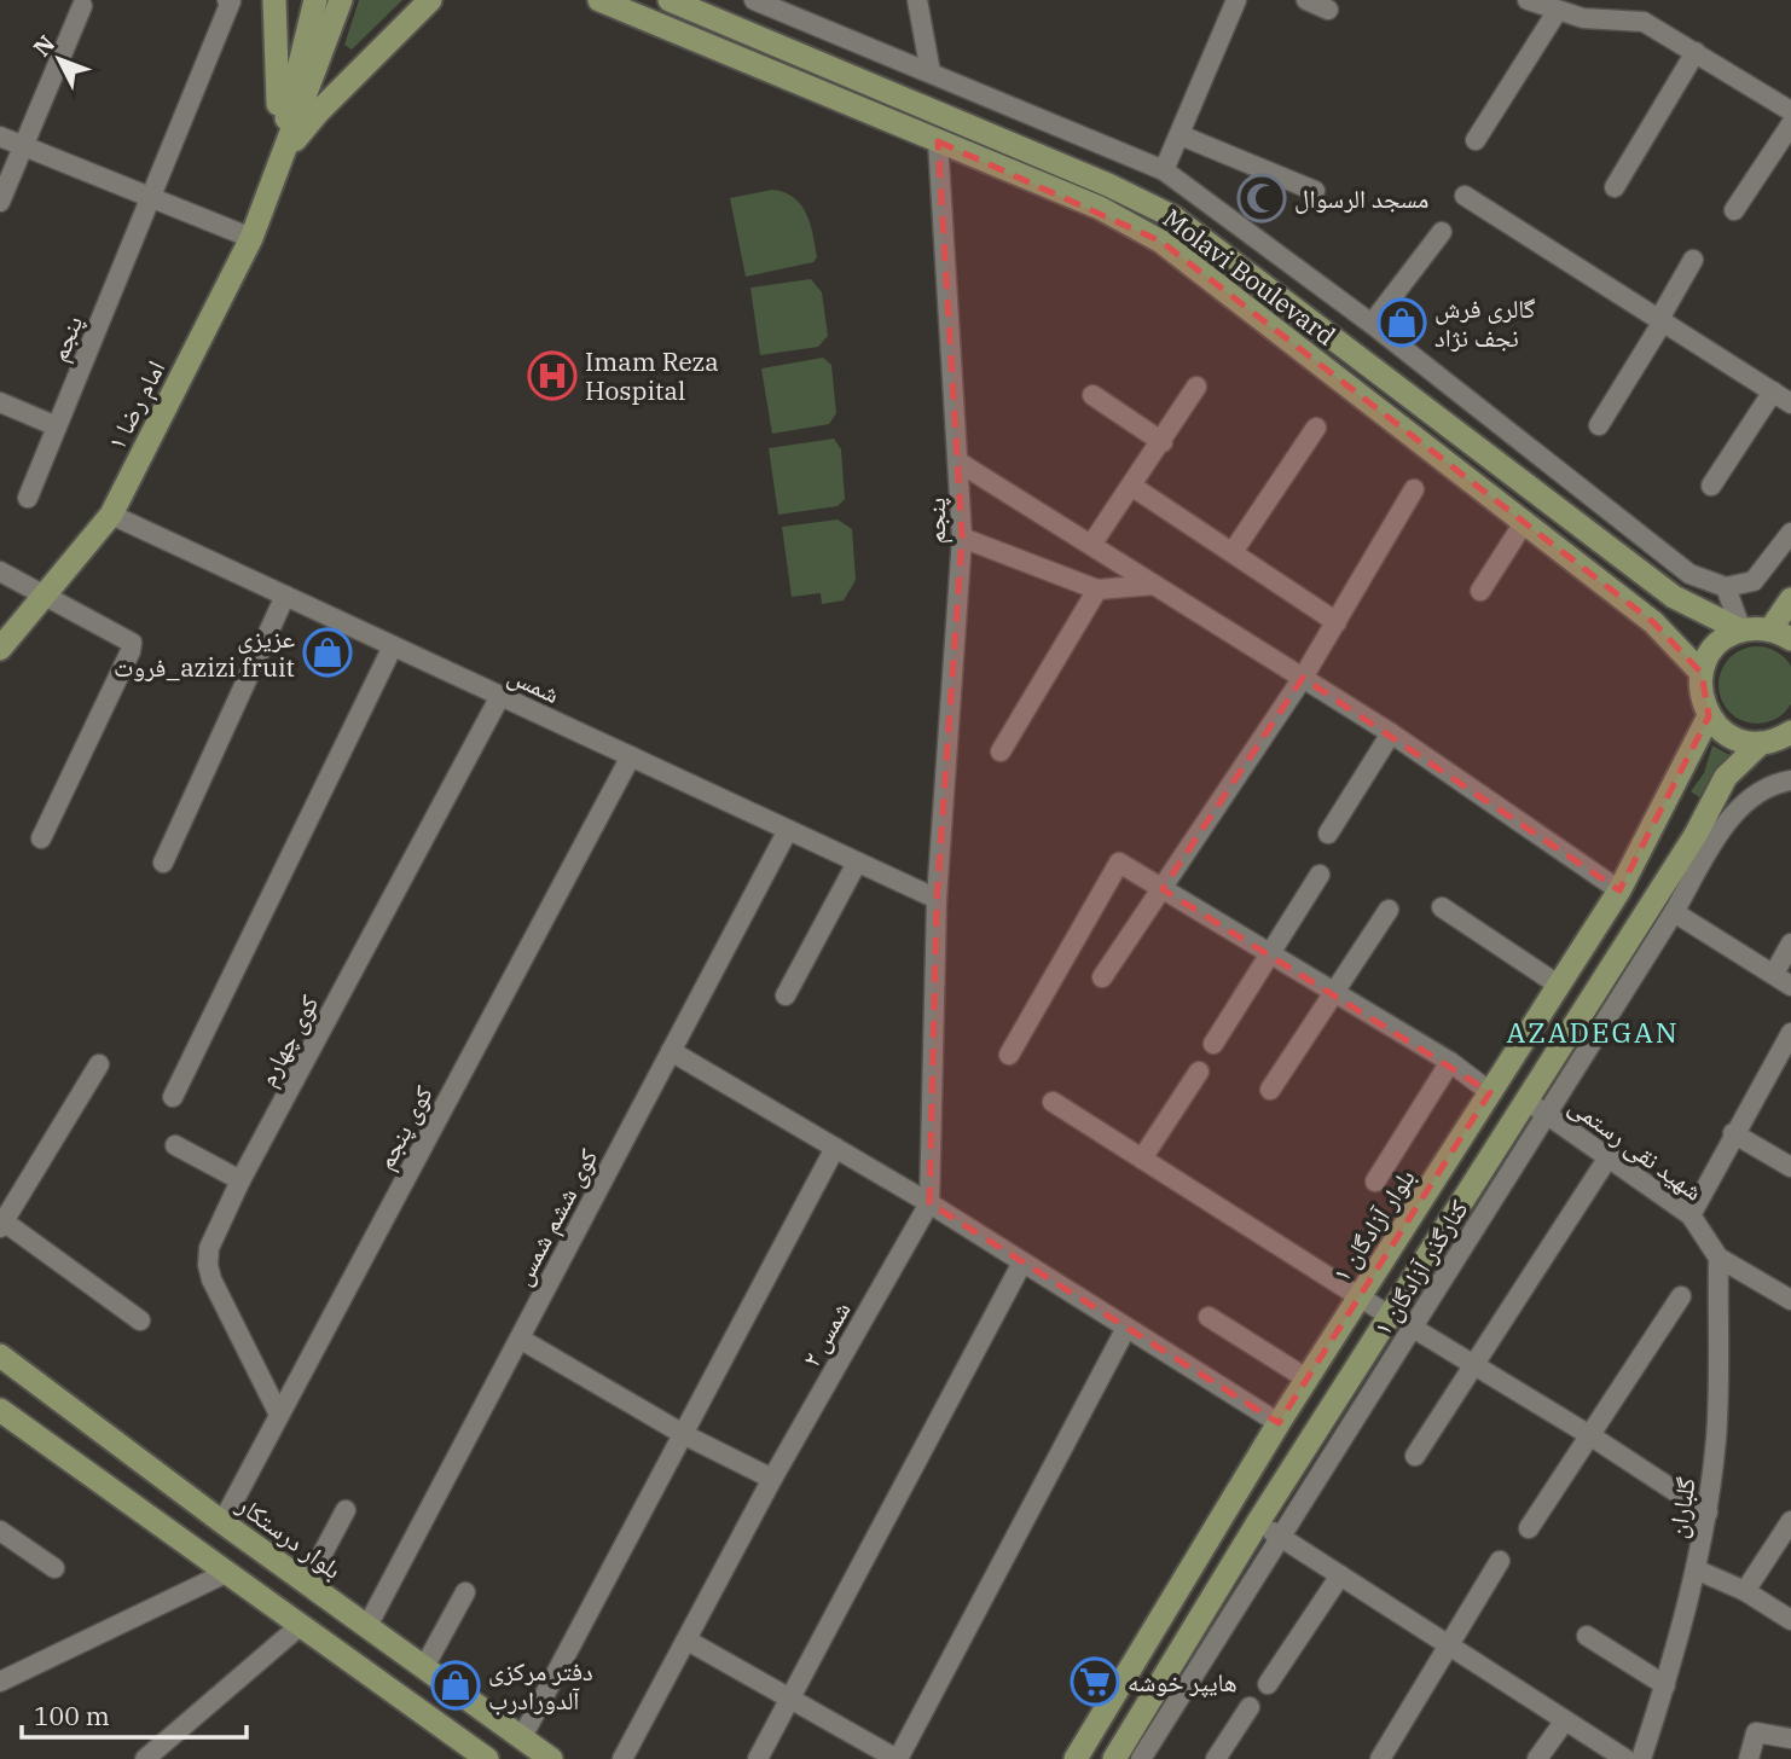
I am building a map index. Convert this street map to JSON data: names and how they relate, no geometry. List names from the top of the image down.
{
  "streets": {
    "main road": [
      "Molavi Boulevard",
      "امام رضا ۱",
      "بلوار آزادگان ۱",
      "بلوار درستکار"
    ],
    "street": [
      "پنجم",
      "شمس",
      "کوی چهارم",
      "کوی پنجم",
      "شهید نقی رستمی",
      "کوی ششم شمس",
      "کنارگذر آزادگان ۱",
      "شمس ۲",
      "گلباران"
    ]
  },
  "crossings": [
    ["Molavi Boulevard", "پنجم"],
    ["پنجم", "شمس"],
    ["پنجم", "شمس ۲"],
    ["امام رضا ۱", "شمس"],
    ["شمس", "کوی چهارم"],
    ["شمس", "کوی پنجم"],
    ["شمس", "کوی ششم شمس"],
    ["شمس", "شمس ۲"],
    ["کوی چهارم", "کوی پنجم"],
    ["کوی پنجم", "بلوار درستکار"],
    ["شهید نقی رستمی", "کنارگذر آزادگان ۱"],
    ["شهید نقی رستمی", "گلباران"],
    ["کوی ششم شمس", "بلوار درستکار"]
  ],
  "districts": ["AZADEGAN"],
  "places": {
    "mosque": ["مسجد الرسوال"],
    "shop": ["گالری فرش نجف نژاد", "عزیزی فروت_azizi fruit", "دفتر مرکزی آلدورادرب"],
    "hospital": ["Imam Reza Hospital"],
    "supermarket": ["هایپر خوشه"]
  },
  "scale_bar": "100 m",
  "north": "top left"
}
